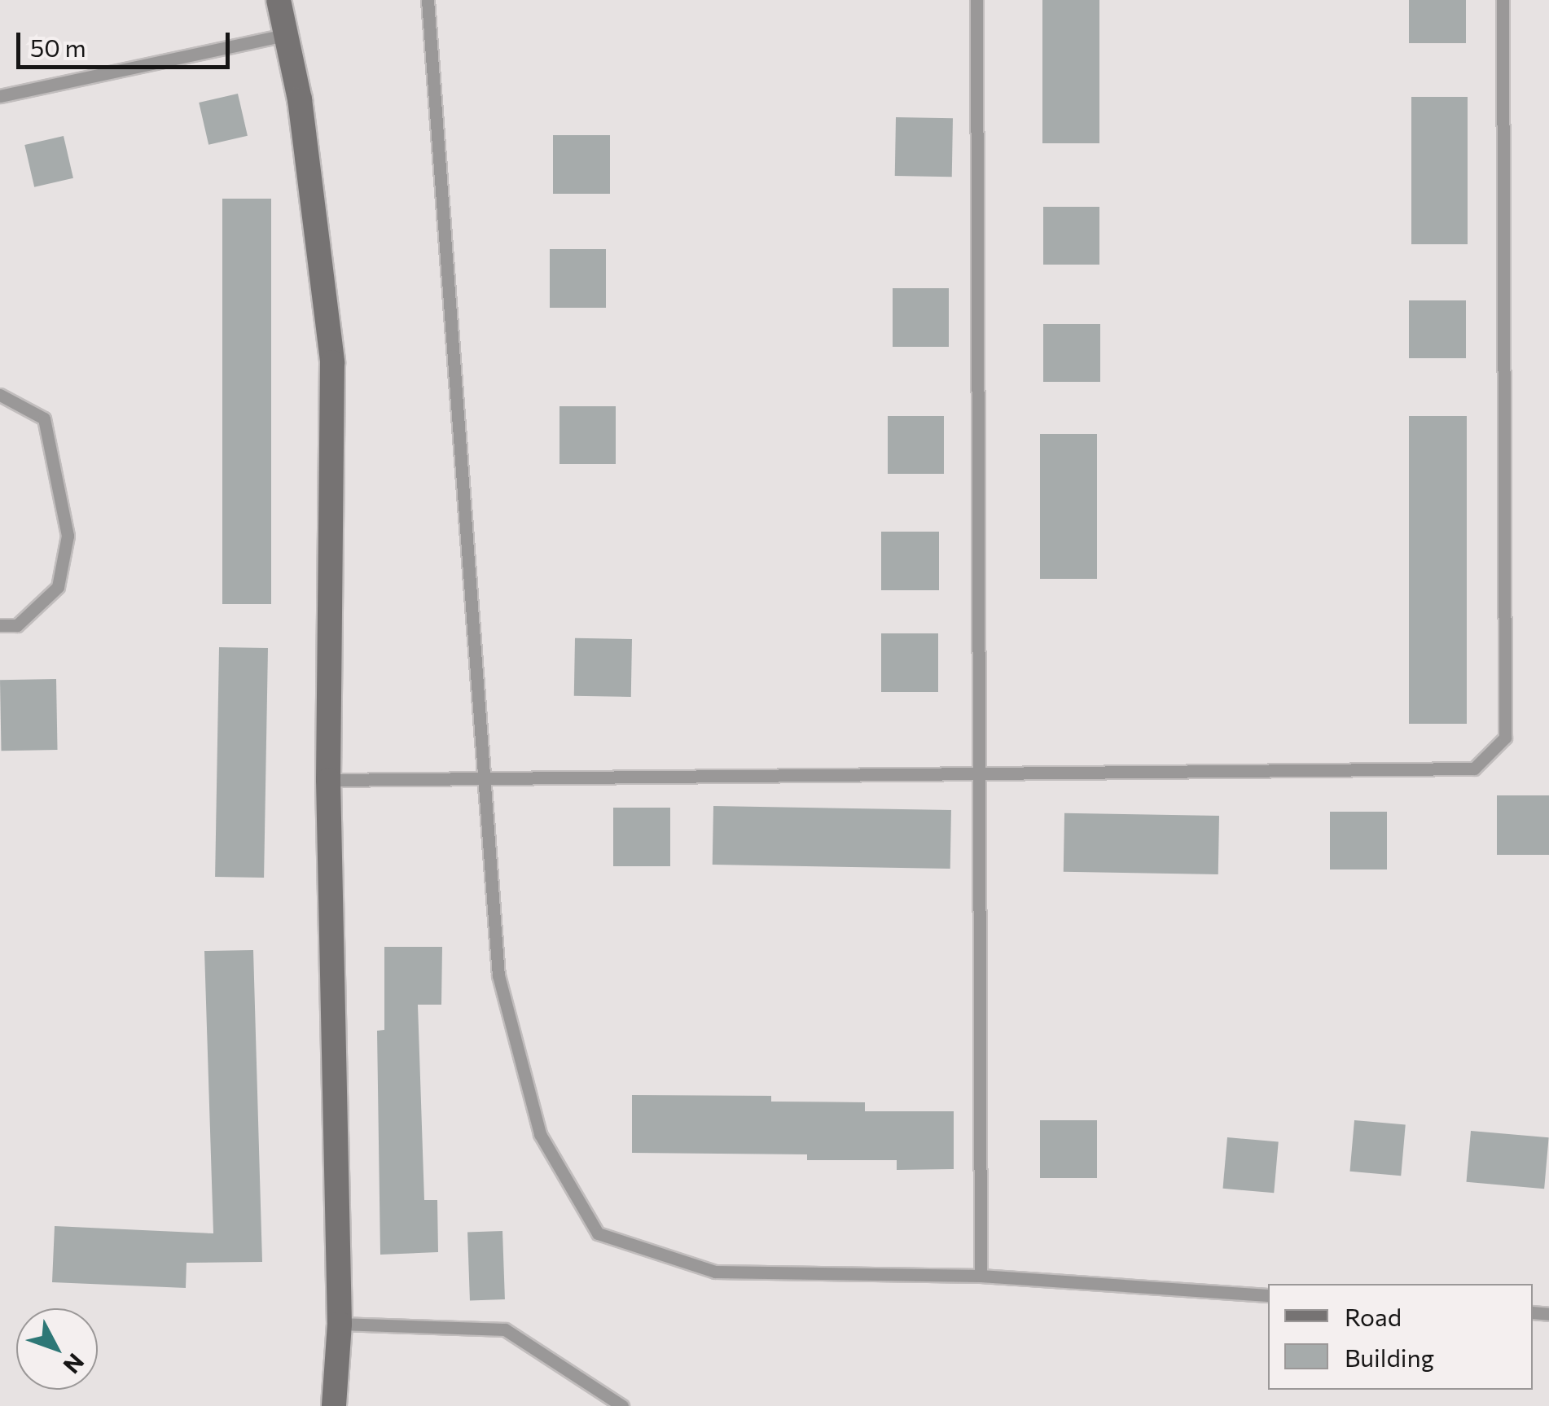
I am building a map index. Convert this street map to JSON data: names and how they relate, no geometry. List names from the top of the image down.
{
  "legend": ["Road", "Building"],
  "scale_bar": "50 m",
  "north": "bottom right"
}
